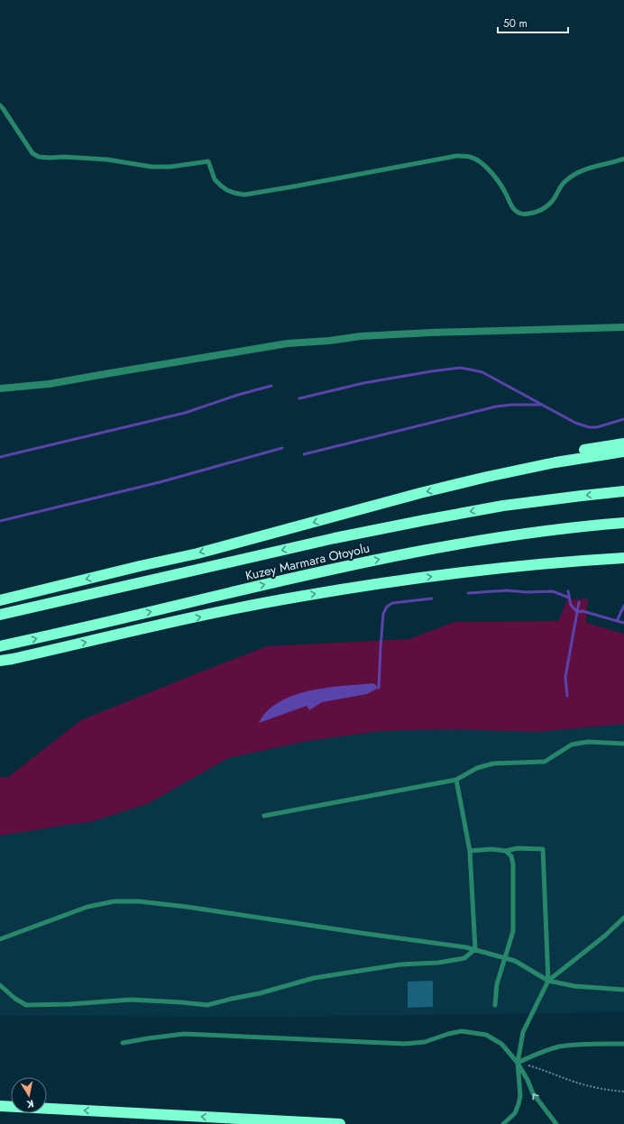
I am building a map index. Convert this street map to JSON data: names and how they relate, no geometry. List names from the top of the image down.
{
  "streets": {
    "highway": ["Kuzey Marmara Otoyolu"]
  },
  "scale_bar": "50 m",
  "north": "bottom"
}
